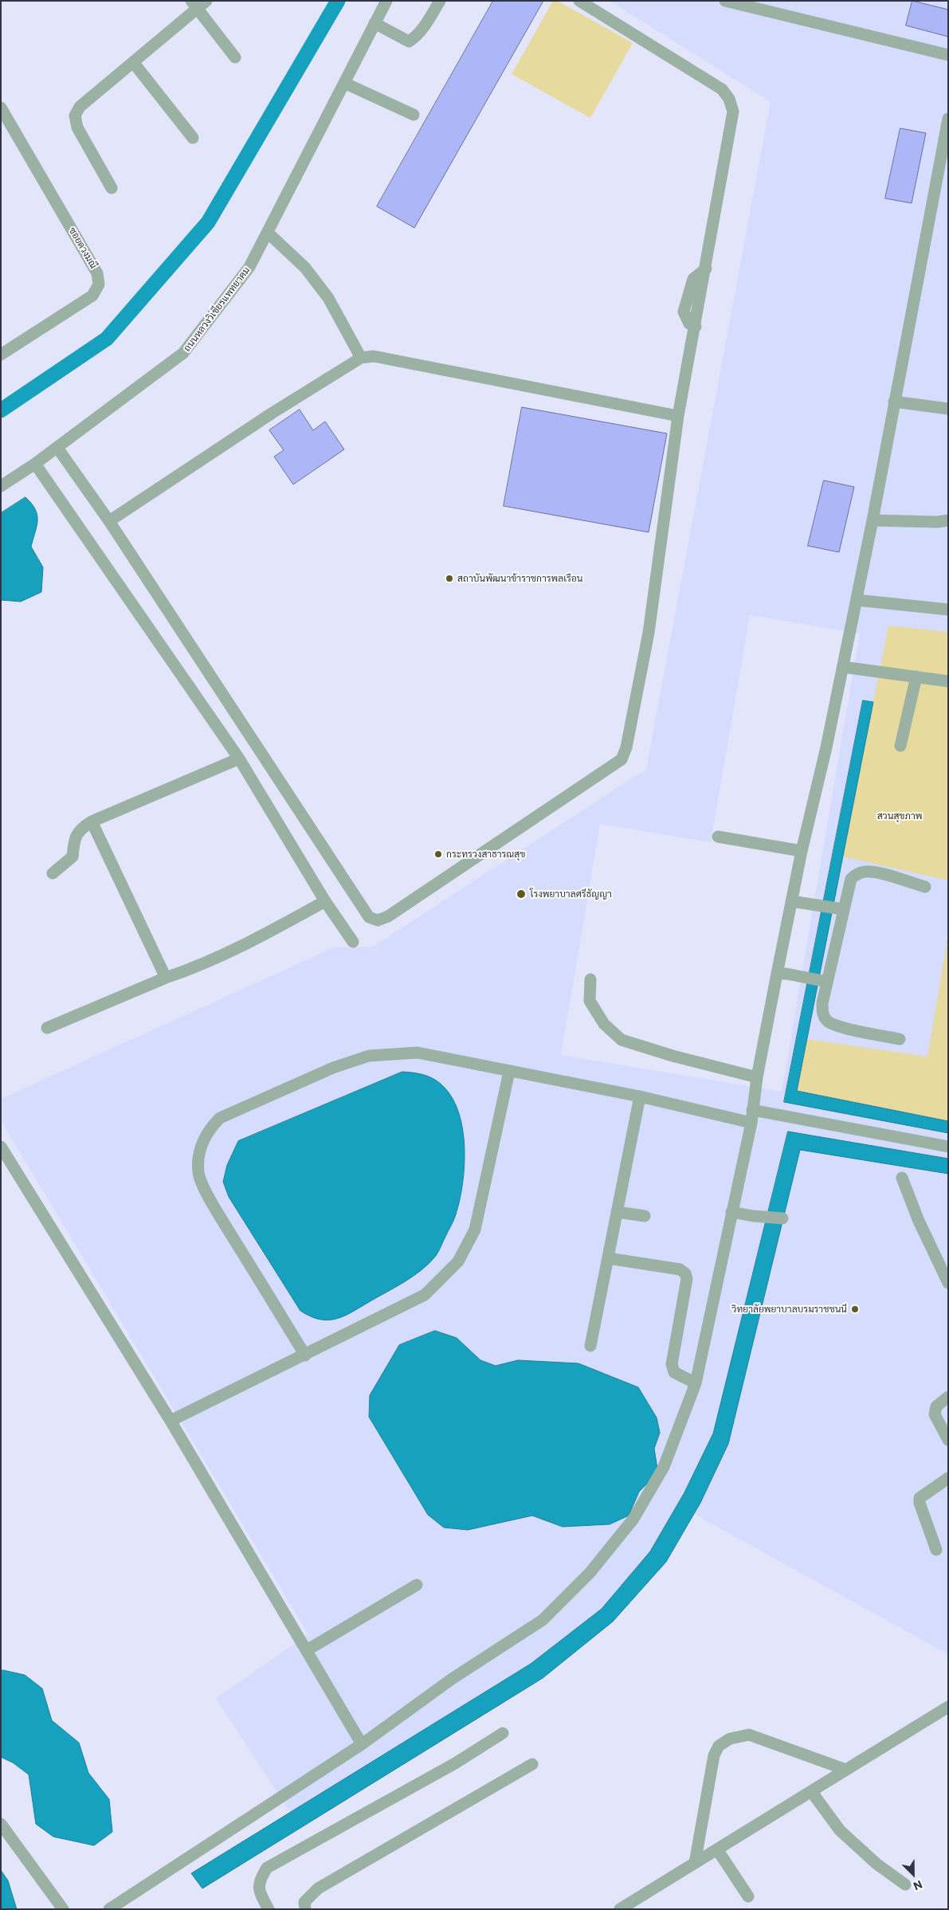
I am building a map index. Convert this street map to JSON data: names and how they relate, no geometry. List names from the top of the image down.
{
  "streets": {
    "street": ["ซอยดวงมณี", "ถนนหลวงวิเชียรแพทยาคม"]
  },
  "parks": ["สวนสุขภาพ"],
  "places": [
    "สถาบันพัฒนาข้าราชการพลเรือน",
    "กระทรวงสาธารณสุข",
    "โรงพยาบาลศรีธัญญา",
    "วิทยาลัยพยาบาลบรมราชชนนี"
  ],
  "north": "bottom right"
}
